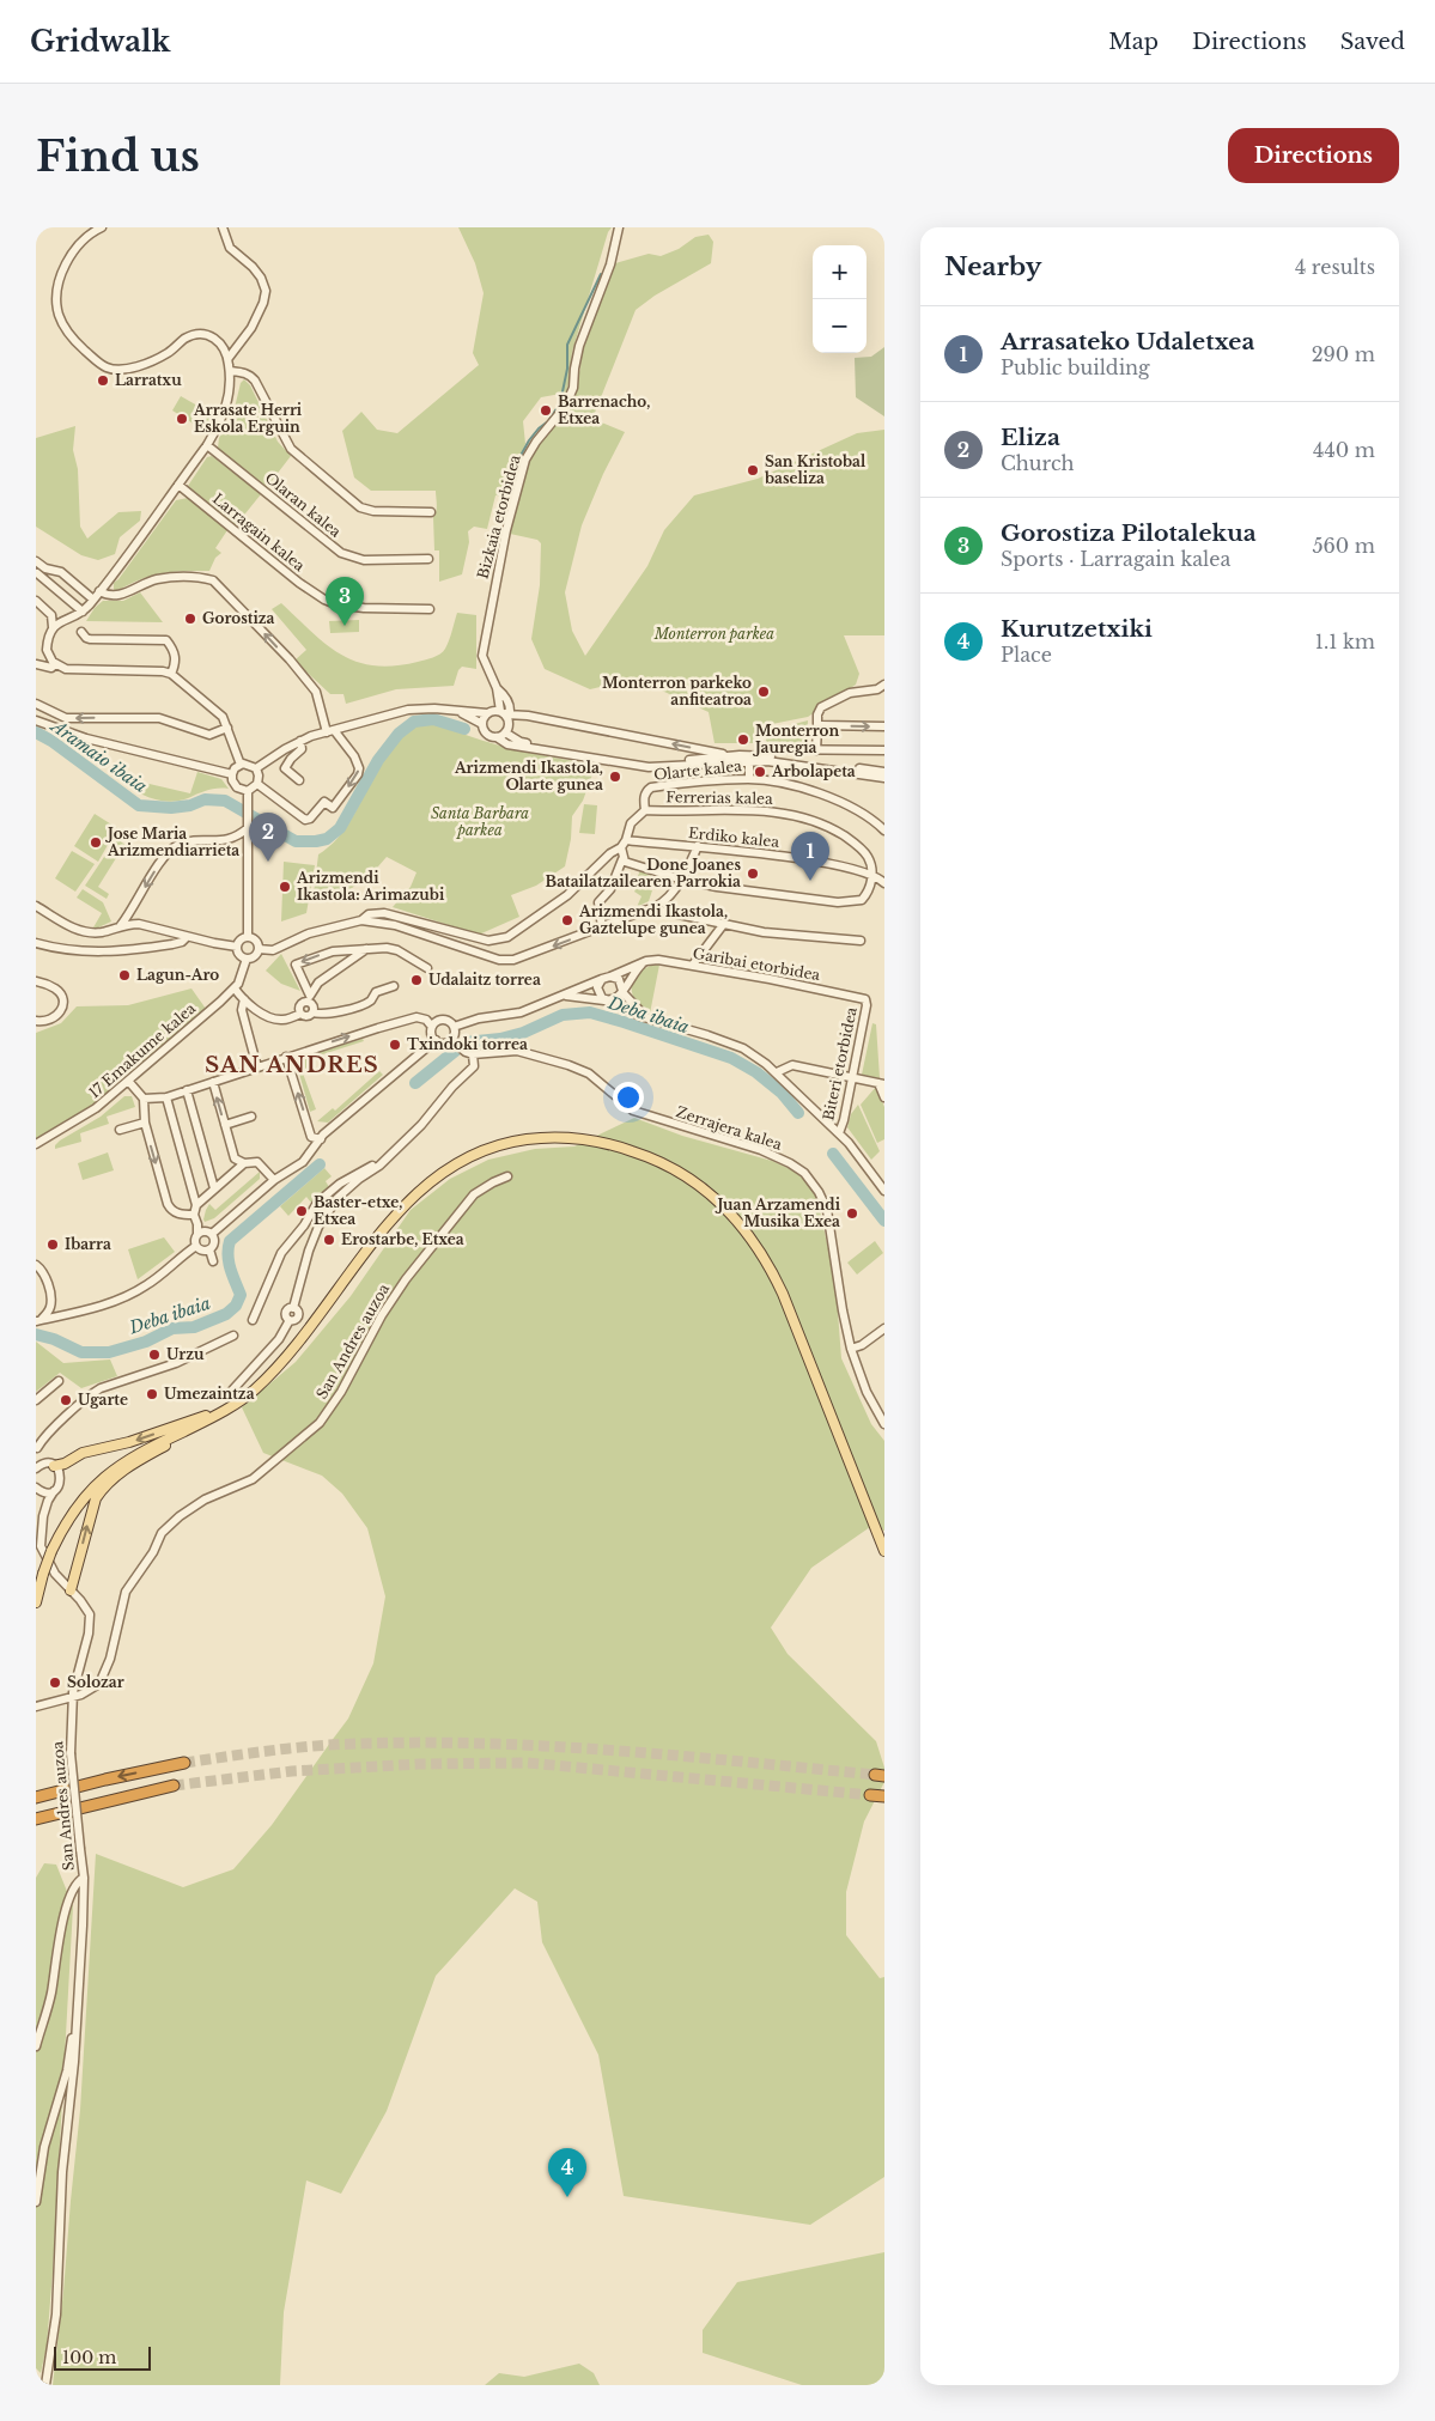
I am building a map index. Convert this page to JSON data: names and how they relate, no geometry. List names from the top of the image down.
{
  "streets": {
    "street": [
      "Olaran kalea",
      "Bizkaia etorbidea",
      "Larragain kalea",
      "Olarte kalea",
      "Ferrerias kalea",
      "Erdiko kalea",
      "Garibai etorbidea",
      "17 Emakume kalea",
      "Biteri etorbidea",
      "Zerrajera kalea",
      "San Andres auzoa"
    ]
  },
  "crossings": [
    ["Olarte kalea", "Ferrerias kalea"],
    ["Ferrerias kalea", "Erdiko kalea"],
    ["Garibai etorbidea", "Biteri etorbidea"]
  ],
  "districts": ["SAN ANDRES"],
  "water": ["Aramaio ibaia", "Deba ibaia"],
  "parks": ["Monterron parkea", "Santa Barbara parkea"],
  "places": [
    "Larratxu",
    "Barrenacho, Etxea",
    "Arrasate Herri Eskola Erguin",
    "San Kristobal baseliza",
    "Gorostiza",
    "Monterron parkeko anfiteatroa",
    "Monterron Jauregia",
    "Arbolapeta",
    "Arizmendi Ikastola, Olarte gunea",
    "Jose Maria Arizmendiarrieta",
    "Done Joanes Batailatzailearen Parrokia",
    "Arizmendi Ikastola: Arimazubi",
    "Arizmendi Ikastola, Gaztelupe gunea",
    "Lagun-Aro",
    "Udalaitz torrea",
    "Txindoki torrea",
    "Baster-etxe, Etxea",
    "Juan Arzamendi Musika Exea",
    "Erostarbe, Etxea",
    "Ibarra",
    "Urzu",
    "Umezaintza",
    "Ugarte",
    "Solozar"
  ],
  "scale_bar": "100 m",
  "page": {
    "header": "Gridwalk",
    "nav": ["Map", "Directions", "Saved"],
    "buttons": "Directions",
    "title": "Find us",
    "heading": ["Nearby", "4 results"],
    "map_buttons": ["+", "−"],
    "list": [
      {
        "mark": "1",
        "name": "Arrasateko Udaletxea",
        "note": "Public building",
        "value": "290 m"
      },
      {
        "mark": "2",
        "name": "Eliza",
        "note": "Church",
        "value": "440 m"
      },
      {
        "mark": "3",
        "name": "Gorostiza Pilotalekua",
        "note": "Sports · Larragain kalea",
        "value": "560 m"
      },
      {
        "mark": "4",
        "name": "Kurutzetxiki",
        "note": "Place",
        "value": "1.1 km"
      }
    ],
    "pins": [
      "3",
      "2",
      "1",
      "4"
    ],
    "scale": "100 m"
  }
}
